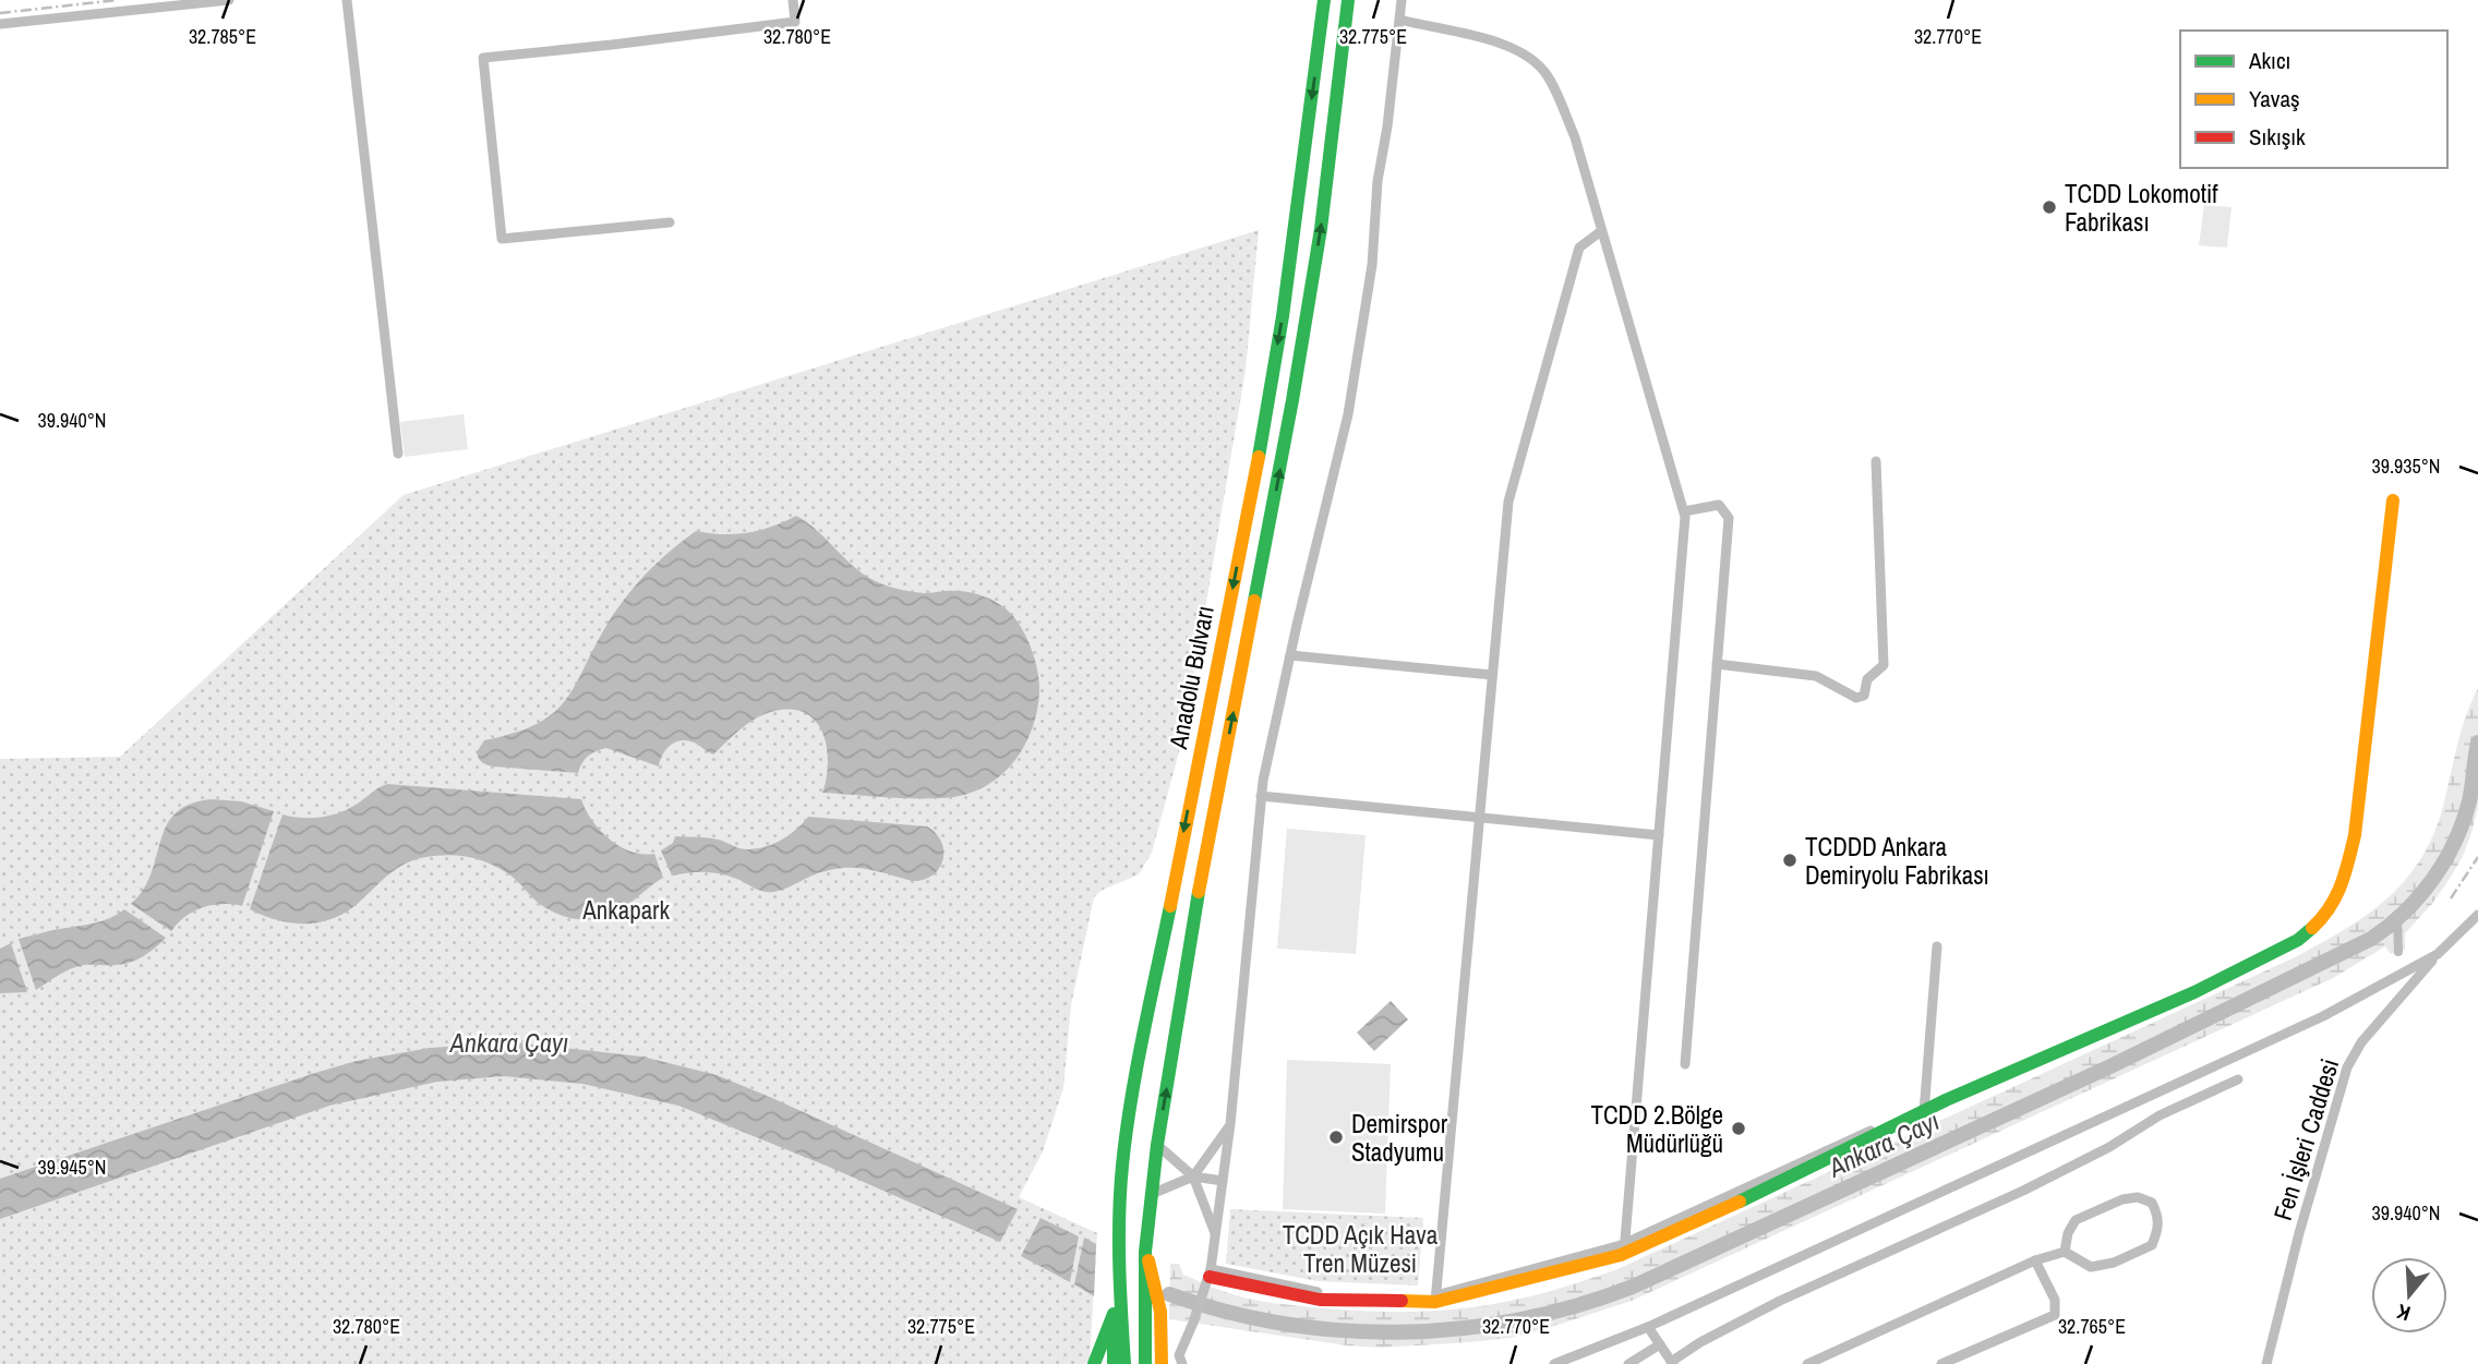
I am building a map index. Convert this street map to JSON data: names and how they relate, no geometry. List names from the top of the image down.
{
  "streets": {
    "main road": ["Anadolu Bulvarı"],
    "street": ["Fen İşleri Caddesi"]
  },
  "water": ["Ankara Çayı"],
  "parks": ["Ankapark", "TCDD Açık Hava Tren Müzesi"],
  "places": [
    "TCDD Lokomotif Fabrikası",
    "TCDDD Ankara Demiryolu Fabrikası",
    "TCDD 2.Bölge Müdürlüğü",
    "Demirspor Stadyumu"
  ],
  "legend": ["Akıcı", "Yavaş", "Sıkışık"],
  "north": "bottom",
  "coordinates": [
    "32.785°E",
    "32.780°E",
    "32.775°E",
    "32.770°E",
    "39.940°N",
    "39.935°N",
    "39.945°N",
    "32.765°E"
  ]
}
